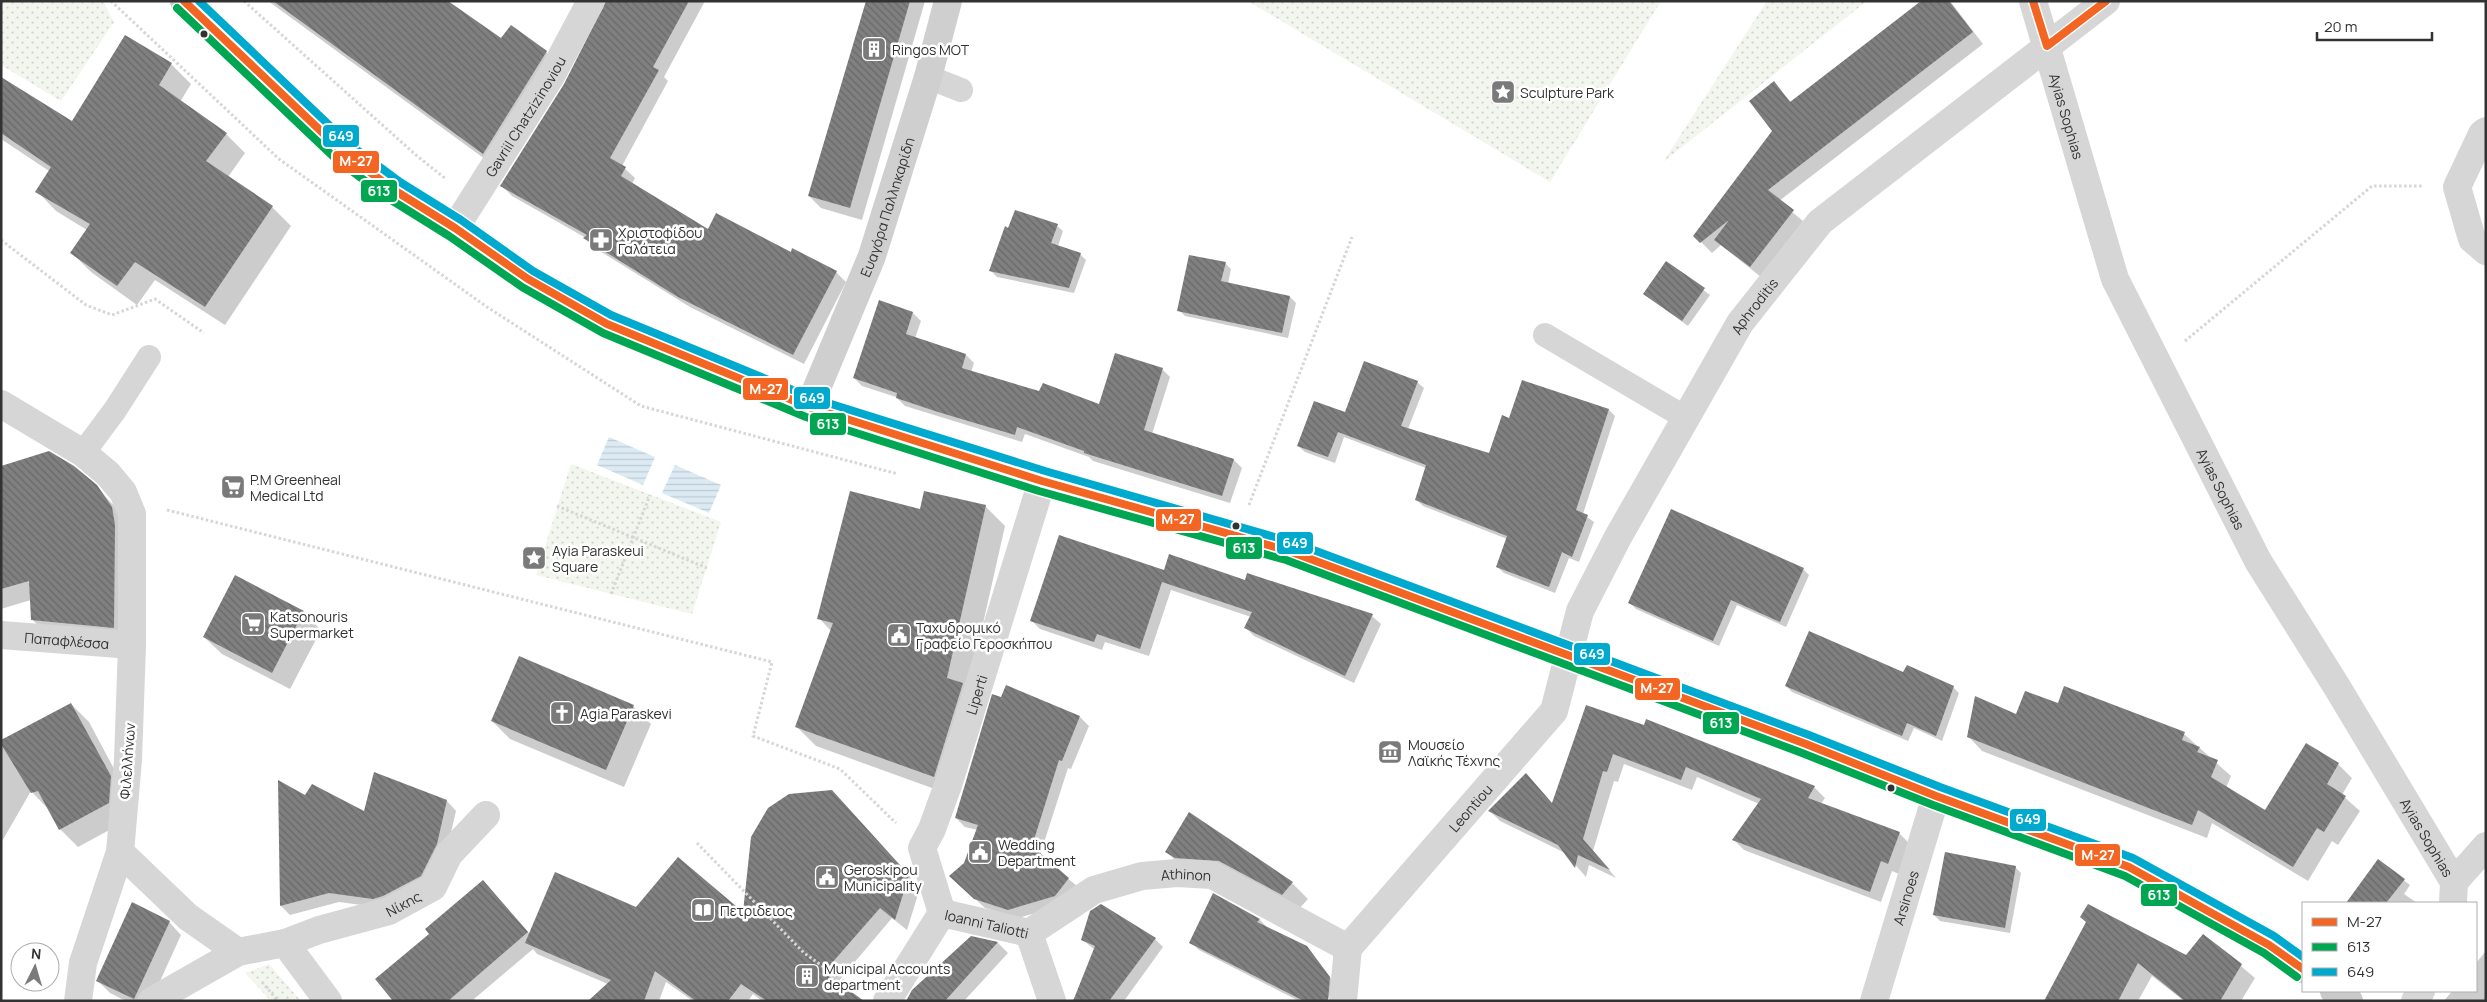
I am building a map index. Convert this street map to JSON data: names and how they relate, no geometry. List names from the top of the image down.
{
  "streets": {
    "main road": ["Ευαγόρα Παλληκαρίδη"],
    "street": [
      "Gavriil Chatzizinoviou",
      "Ayias Sophias",
      "Aphroditis",
      "Παπαφλέσσα",
      "Liperti",
      "Φιλελλήνων",
      "Leontiou",
      "Athinon",
      "Arsinoes",
      "Νίκης",
      "Ioanni Taliotti"
    ]
  },
  "crossings": [
    ["Ayias Sophias", "Aphroditis"],
    ["Aphroditis", "Leontiou"],
    ["Παπαφλέσσα", "Φιλελλήνων"],
    ["Liperti", "Ioanni Taliotti"],
    ["Leontiou", "Athinon"],
    ["Athinon", "Ioanni Taliotti"]
  ],
  "places": {
    "building": ["Ringos MOT", "Municipal Accounts department"],
    "place": ["Sculpture Park", "Ayia Paraskeui Square"],
    "pharmacy": ["Χριστοφίδου Γαλάτεια"],
    "supermarket": ["P.M Greenheal Medical Ltd", "Katsonouris Supermarket"],
    "public building": ["Ταχυδρομικό Γραφείο Γεροσκήπου", "Wedding Department", "Geroskipou Municipality"],
    "church": ["Agia Paraskevi"],
    "museum": ["Μουσείο Λαϊκής Τέχνης"],
    "library": ["Πετριδειος"]
  },
  "lines": ["transit line M-27", "transit line 649", "transit line 613"],
  "legend": ["M-27", "613", "649"],
  "scale_bar": "20 m",
  "north": "top"
}
